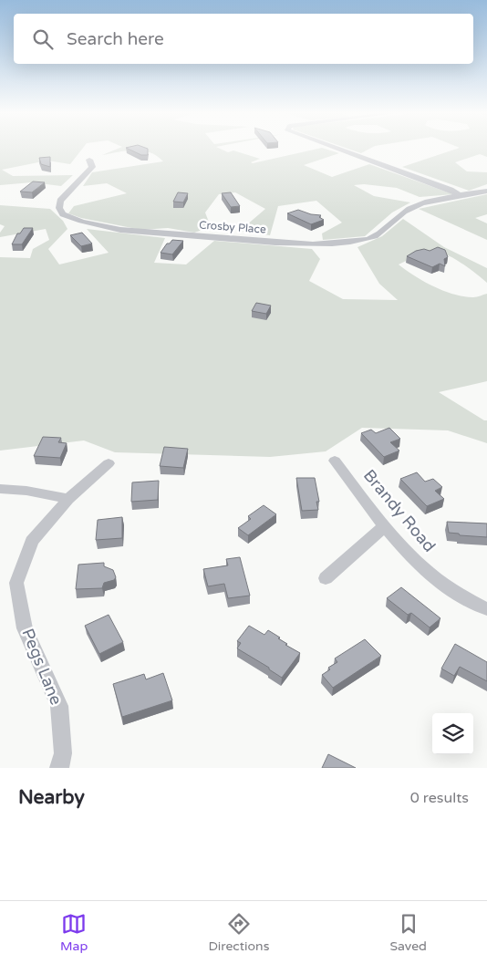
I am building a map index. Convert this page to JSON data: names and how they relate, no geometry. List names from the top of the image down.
{
  "streets": {
    "street": ["Crosby Place", "Brandy Road", "Pegs Lane"]
  },
  "page": {
    "search": "Search here",
    "heading": ["Nearby", "0 results"],
    "nav": ["Map", "Directions", "Saved"]
  }
}
